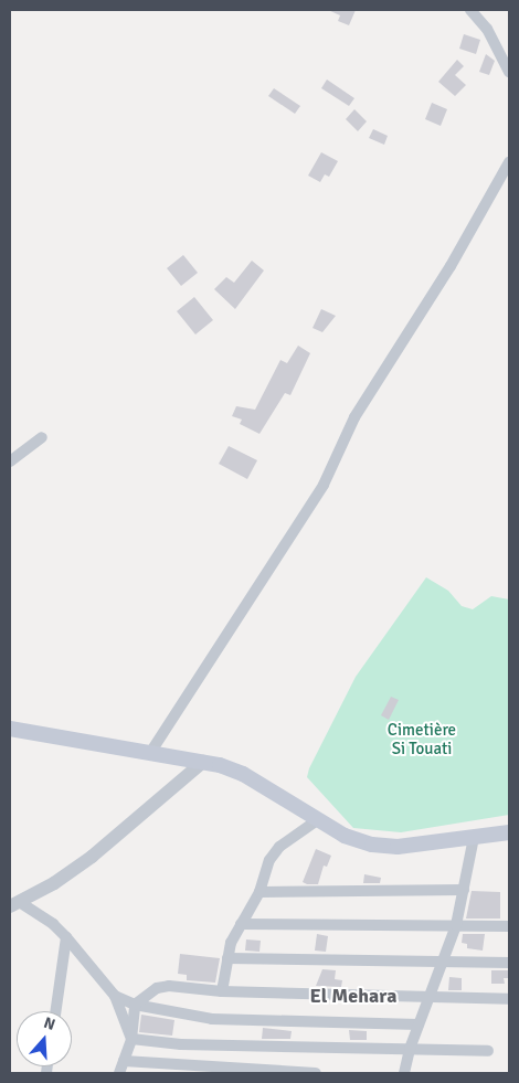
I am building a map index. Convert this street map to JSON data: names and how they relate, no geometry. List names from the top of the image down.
{
  "districts": ["El Mehara"],
  "parks": ["Cimetière Si Touati"],
  "north": "top"
}
